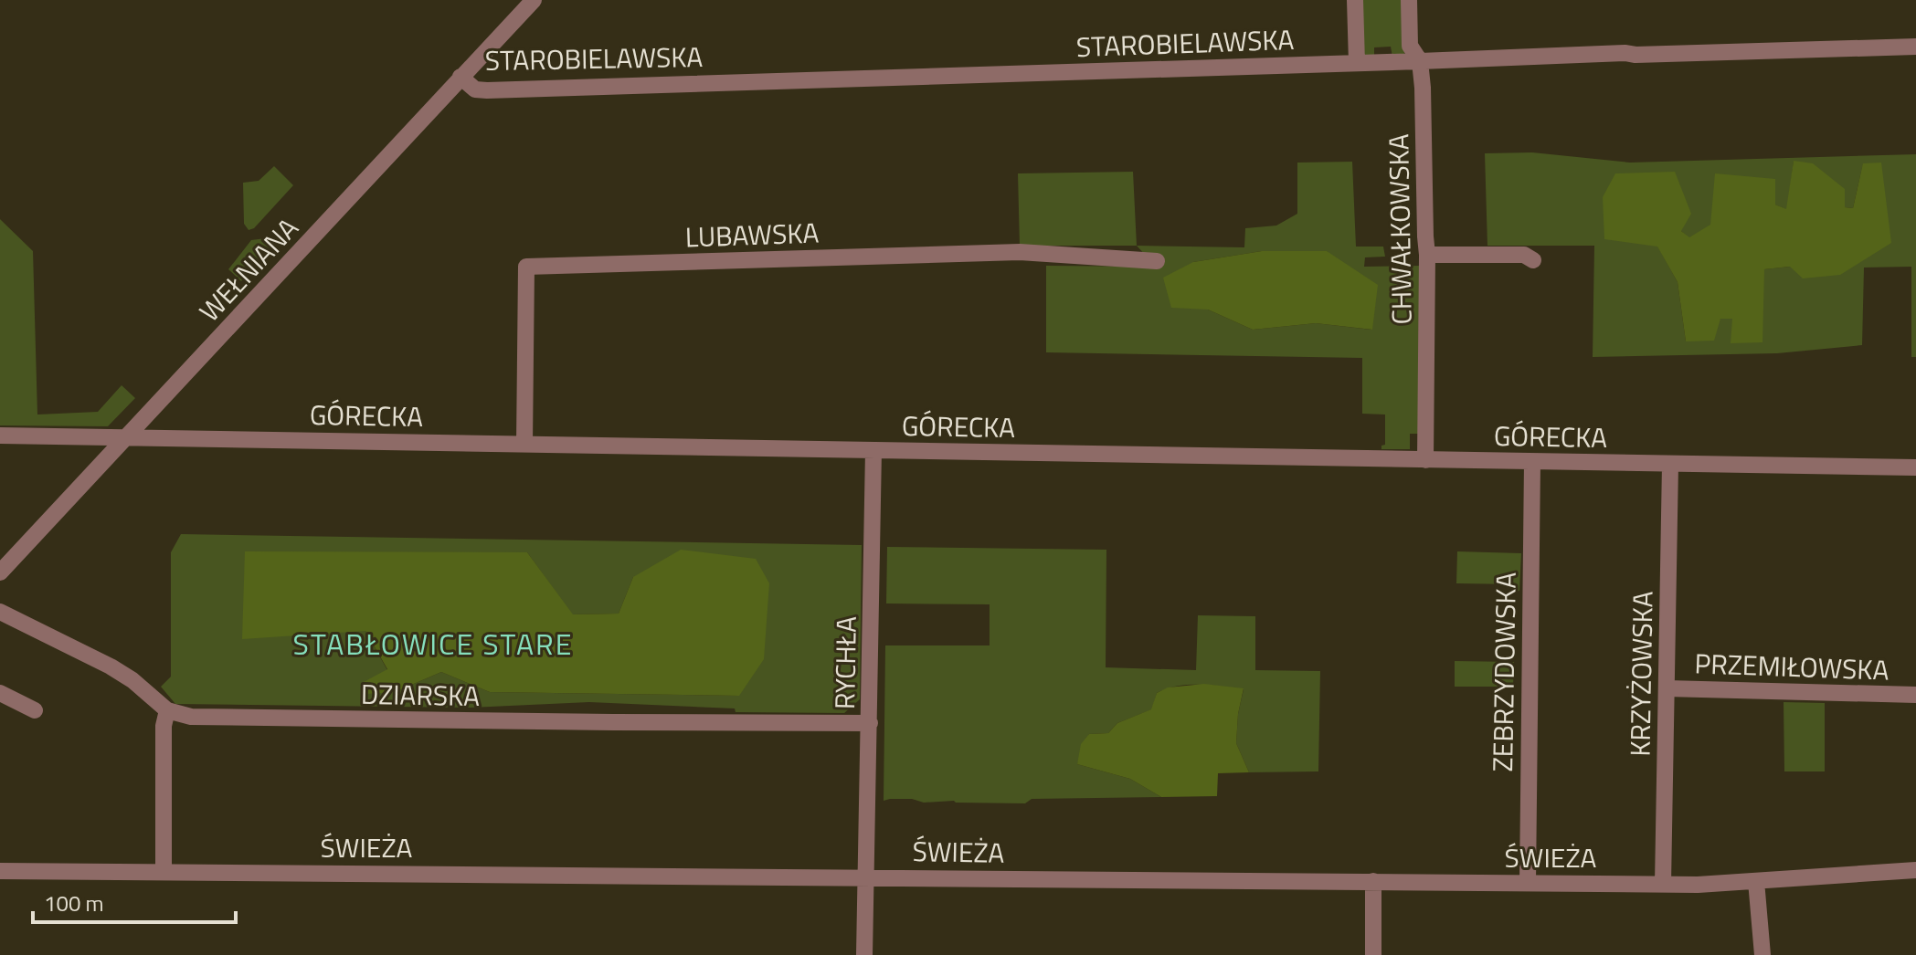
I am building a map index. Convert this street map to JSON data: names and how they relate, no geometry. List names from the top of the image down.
{
  "streets": {
    "street": [
      "STAROBIELAWSKA",
      "CHWAŁKOWSKA",
      "LUBAWSKA",
      "WEŁNIANA",
      "GÓRECKA",
      "RYCHŁA",
      "PRZEMIŁOWSKA",
      "ZEBRZYDOWSKA",
      "KRZYŻOWSKA",
      "DZIARSKA",
      "ŚWIEŻA"
    ]
  },
  "crossings": [
    ["STAROBIELAWSKA", "CHWAŁKOWSKA"],
    ["STAROBIELAWSKA", "WEŁNIANA"],
    ["CHWAŁKOWSKA", "GÓRECKA"],
    ["LUBAWSKA", "GÓRECKA"],
    ["WEŁNIANA", "GÓRECKA"],
    ["GÓRECKA", "RYCHŁA"],
    ["GÓRECKA", "ZEBRZYDOWSKA"],
    ["GÓRECKA", "KRZYŻOWSKA"],
    ["RYCHŁA", "DZIARSKA"],
    ["RYCHŁA", "ŚWIEŻA"],
    ["PRZEMIŁOWSKA", "KRZYŻOWSKA"],
    ["ZEBRZYDOWSKA", "ŚWIEŻA"],
    ["KRZYŻOWSKA", "ŚWIEŻA"]
  ],
  "districts": ["STABŁOWICE STARE"],
  "scale_bar": "100 m"
}
